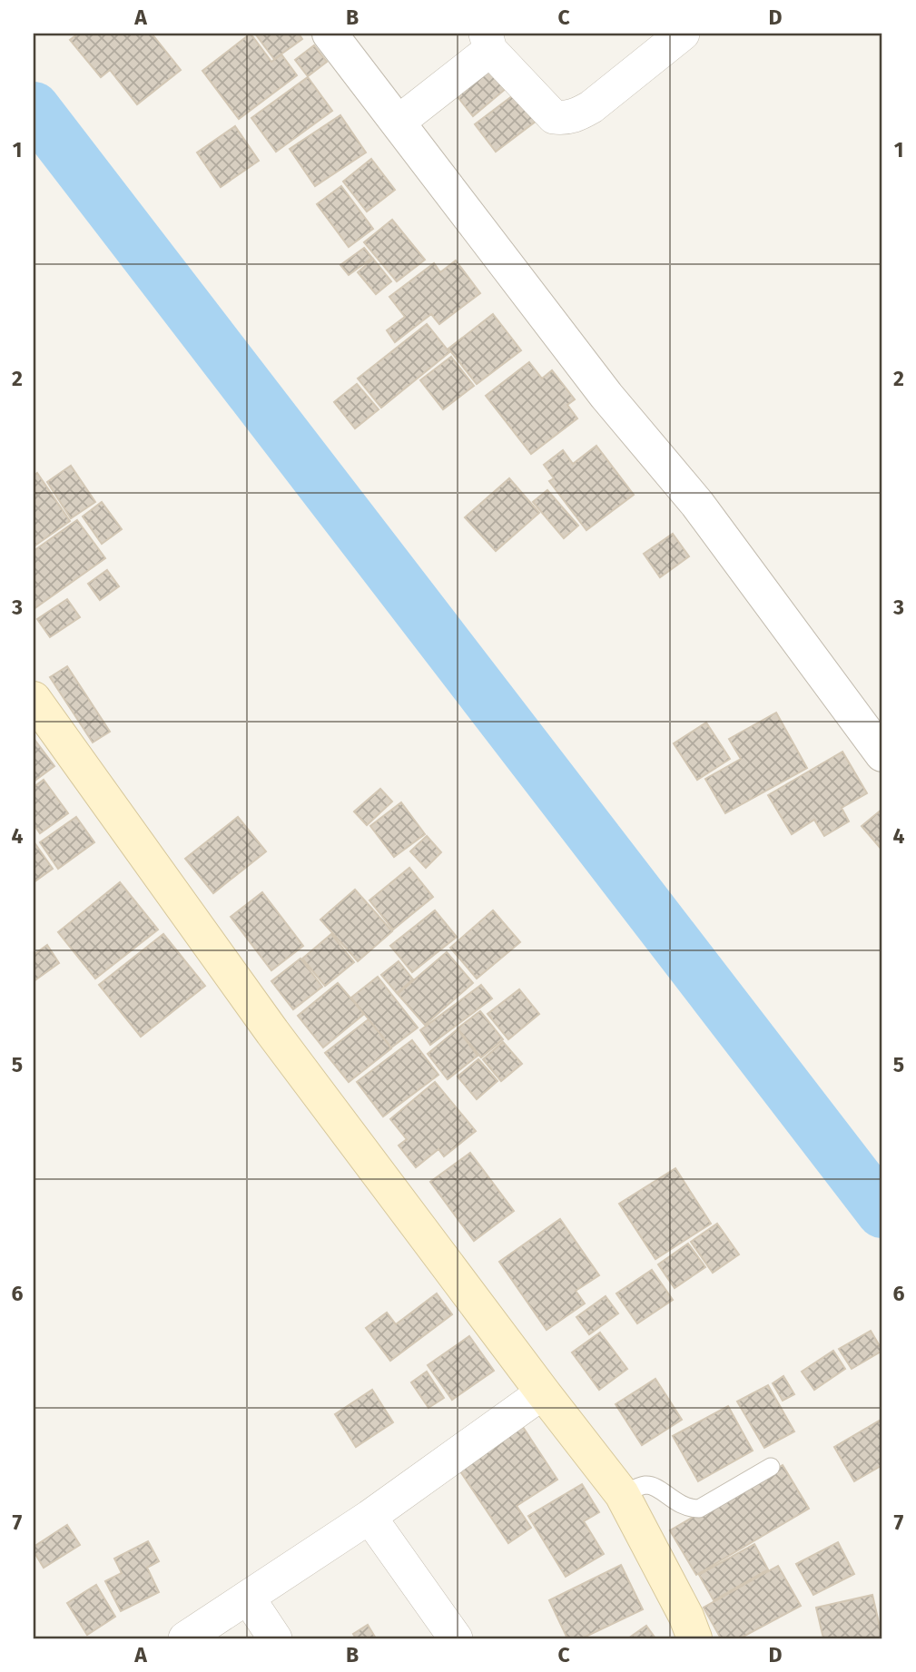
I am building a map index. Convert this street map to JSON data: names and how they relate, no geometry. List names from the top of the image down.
{
  "grid": {
    "columns": [
      "A",
      "B",
      "C",
      "D"
    ],
    "rows": [
      "1",
      "2",
      "3",
      "4",
      "5",
      "6",
      "7"
    ]
  }
}
